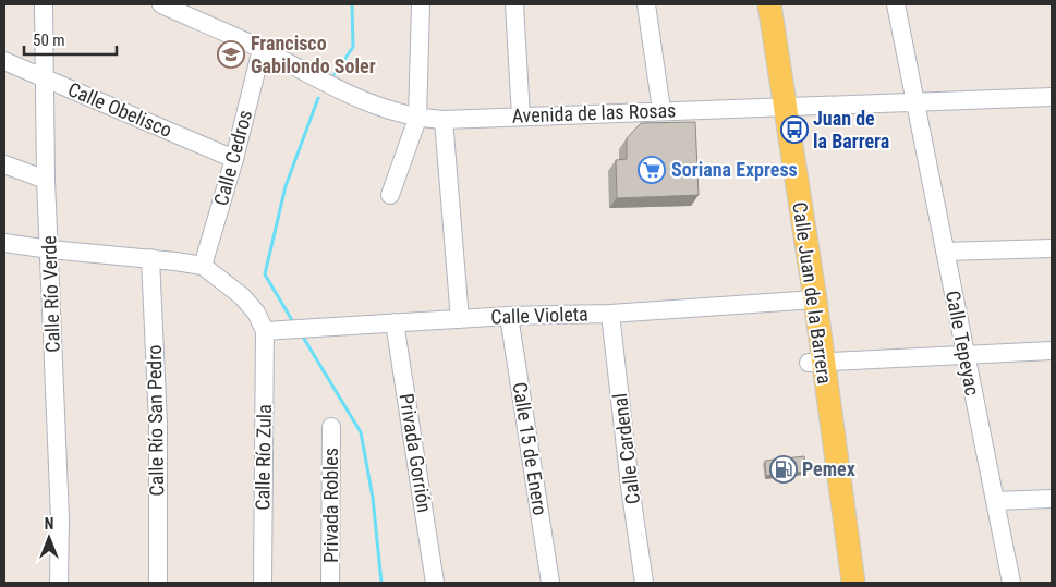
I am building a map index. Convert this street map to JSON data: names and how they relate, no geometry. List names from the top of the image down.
{
  "streets": {
    "main road": ["Calle Juan de la Barrera"],
    "street": [
      "Calle Obelisco",
      "Avenida de las Rosas",
      "Calle Cedros",
      "Calle Río Verde",
      "Calle Violeta",
      "Calle Tepeyac",
      "Calle Río San Pedro",
      "Calle 15 de Enero",
      "Calle Cardenal",
      "Privada Gorrión",
      "Calle Río Zula",
      "Privada Robles"
    ]
  },
  "crossings": [
    ["Calle Obelisco", "Calle Cedros"],
    ["Calle Obelisco", "Calle Río Verde"],
    ["Avenida de las Rosas", "Calle Cedros"],
    ["Avenida de las Rosas", "Calle Juan de la Barrera"],
    ["Avenida de las Rosas", "Calle Tepeyac"],
    ["Calle Juan de la Barrera", "Calle Violeta"],
    ["Calle Violeta", "Calle 15 de Enero"],
    ["Calle Violeta", "Calle Cardenal"],
    ["Calle Violeta", "Privada Gorrión"],
    ["Calle Violeta", "Calle Río Zula"]
  ],
  "places": {
    "school or university": ["Francisco Gabilondo Soler"],
    "bus stop": ["Juan de la Barrera"],
    "supermarket": ["Soriana Express"],
    "fuel station": ["Pemex"]
  },
  "scale_bar": "50 m",
  "north": "top"
}
